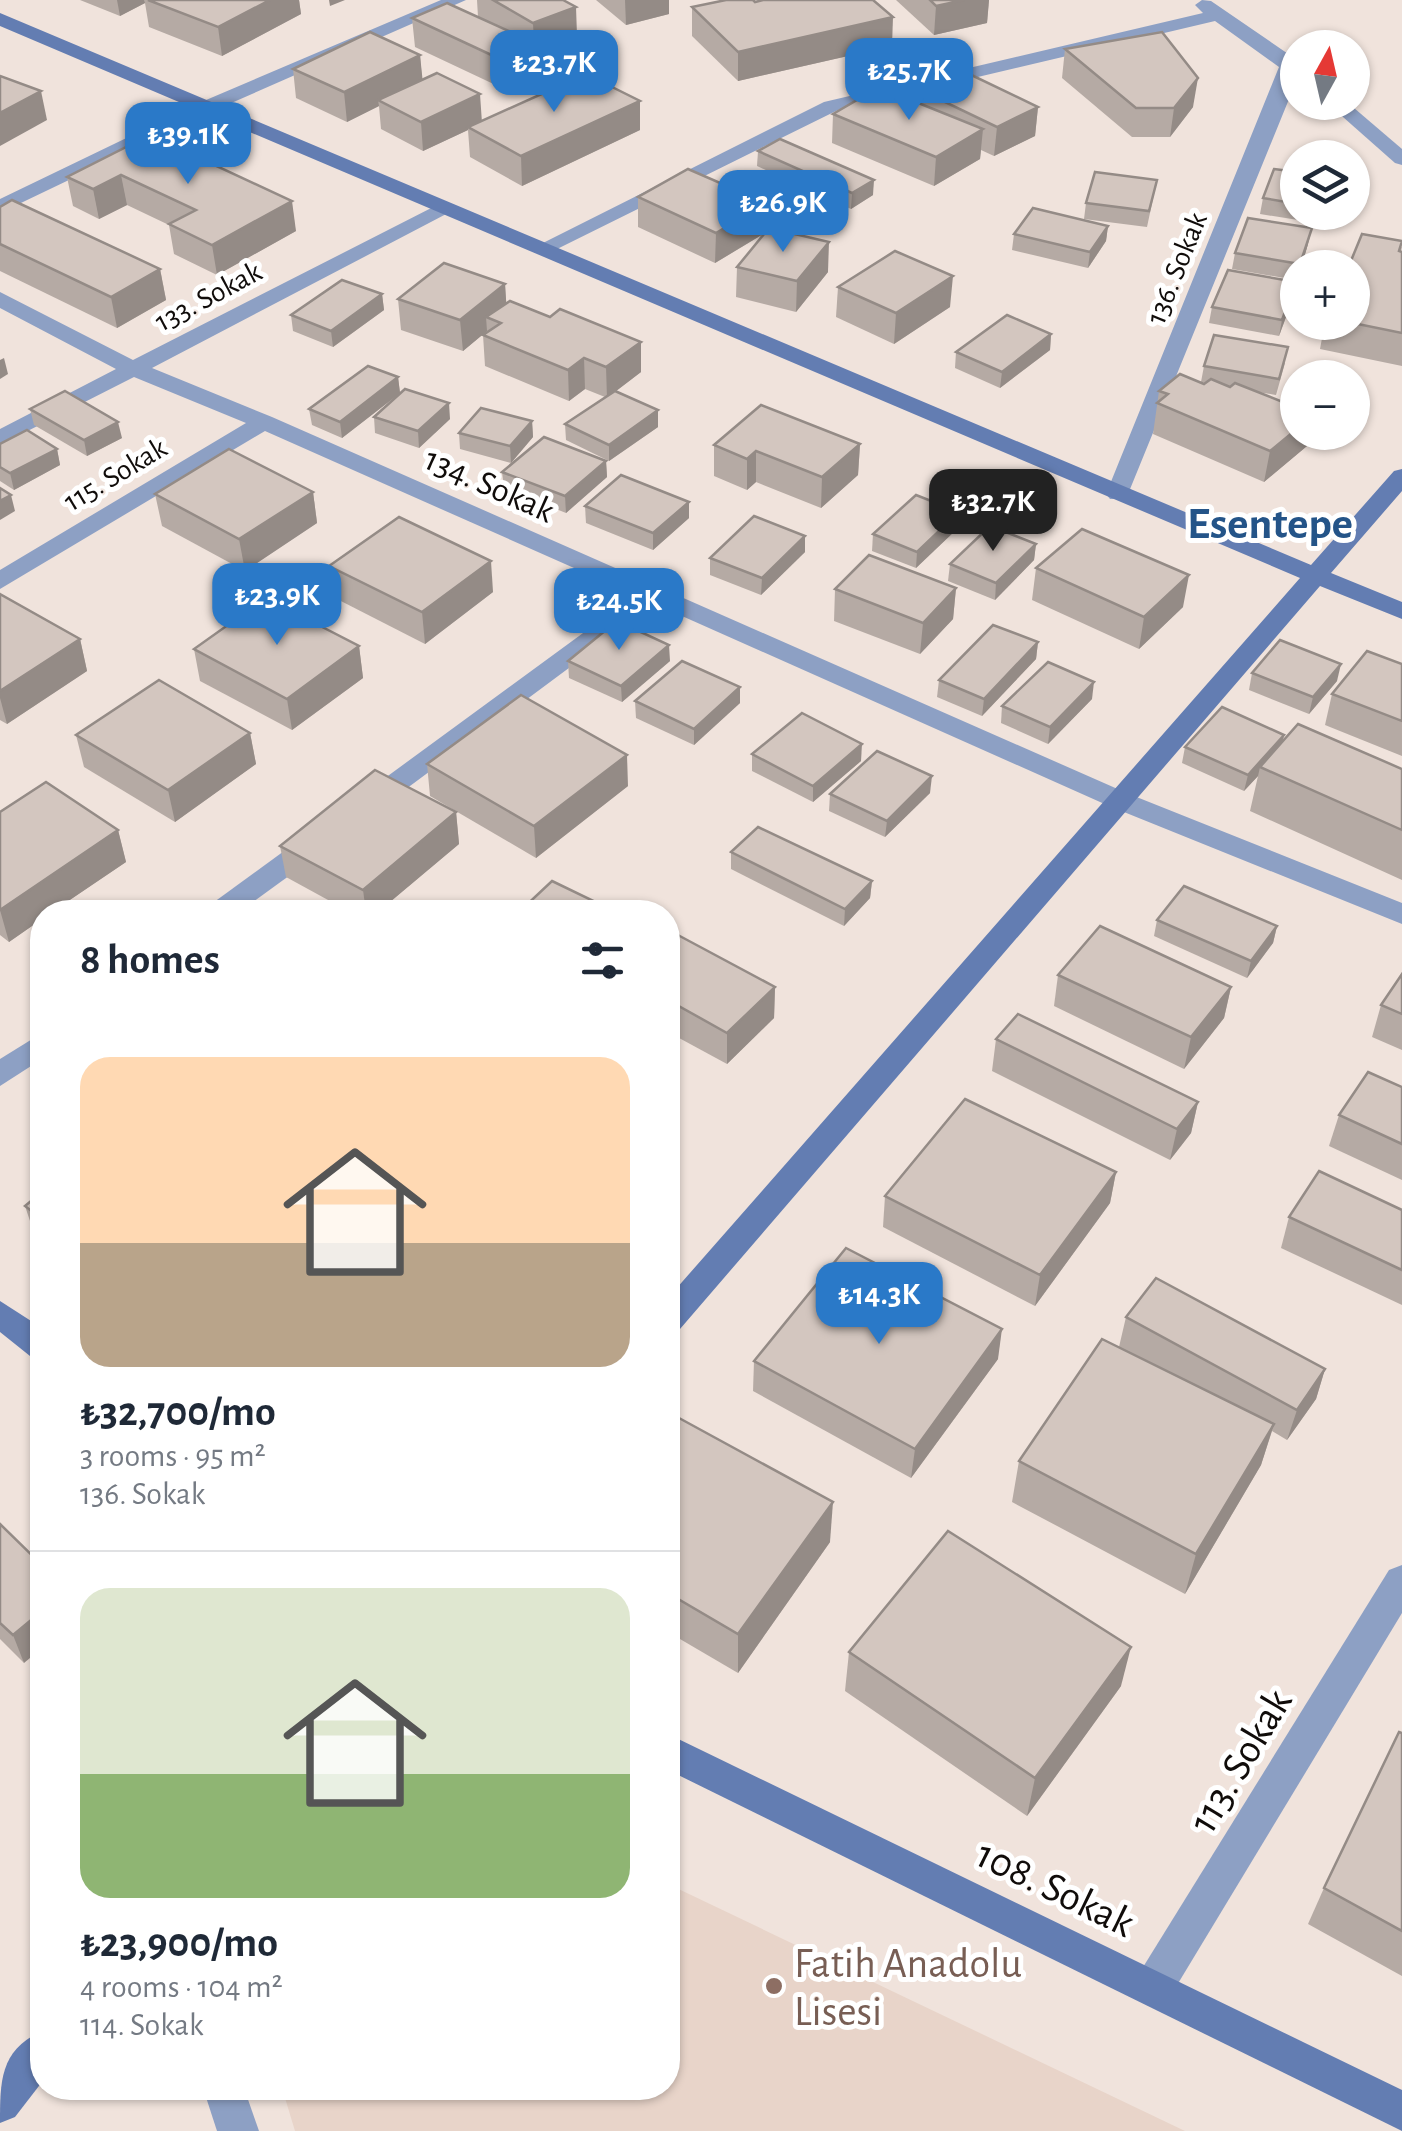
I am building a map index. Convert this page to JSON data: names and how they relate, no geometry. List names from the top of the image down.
{
  "streets": {
    "main road": ["108. Sokak"],
    "street": [
      "136. Sokak",
      "133. Sokak",
      "115. Sokak",
      "134. Sokak",
      "113. Sokak"
    ]
  },
  "crossings": [
    ["133. Sokak", "134. Sokak"],
    ["115. Sokak", "134. Sokak"],
    ["113. Sokak", "108. Sokak"]
  ],
  "districts": ["Esentepe"],
  "places": ["Fatih Anadolu Lisesi"],
  "north": "top",
  "page": {
    "map_buttons": ["+", "−"],
    "price": [
      "₺23.7K",
      "₺25.7K",
      "₺39.1K",
      "₺26.9K",
      "₺32.7K",
      "₺23.9K",
      "₺24.5K",
      "₺14.3K"
    ],
    "heading": "8 homes",
    "list": [
      {
        "name": "₺32,700/mo",
        "note": "3 rooms · 95 m² · 136. Sokak"
      },
      {
        "name": "₺23,900/mo",
        "note": "4 rooms · 104 m² · 114. Sokak"
      }
    ]
  }
}
